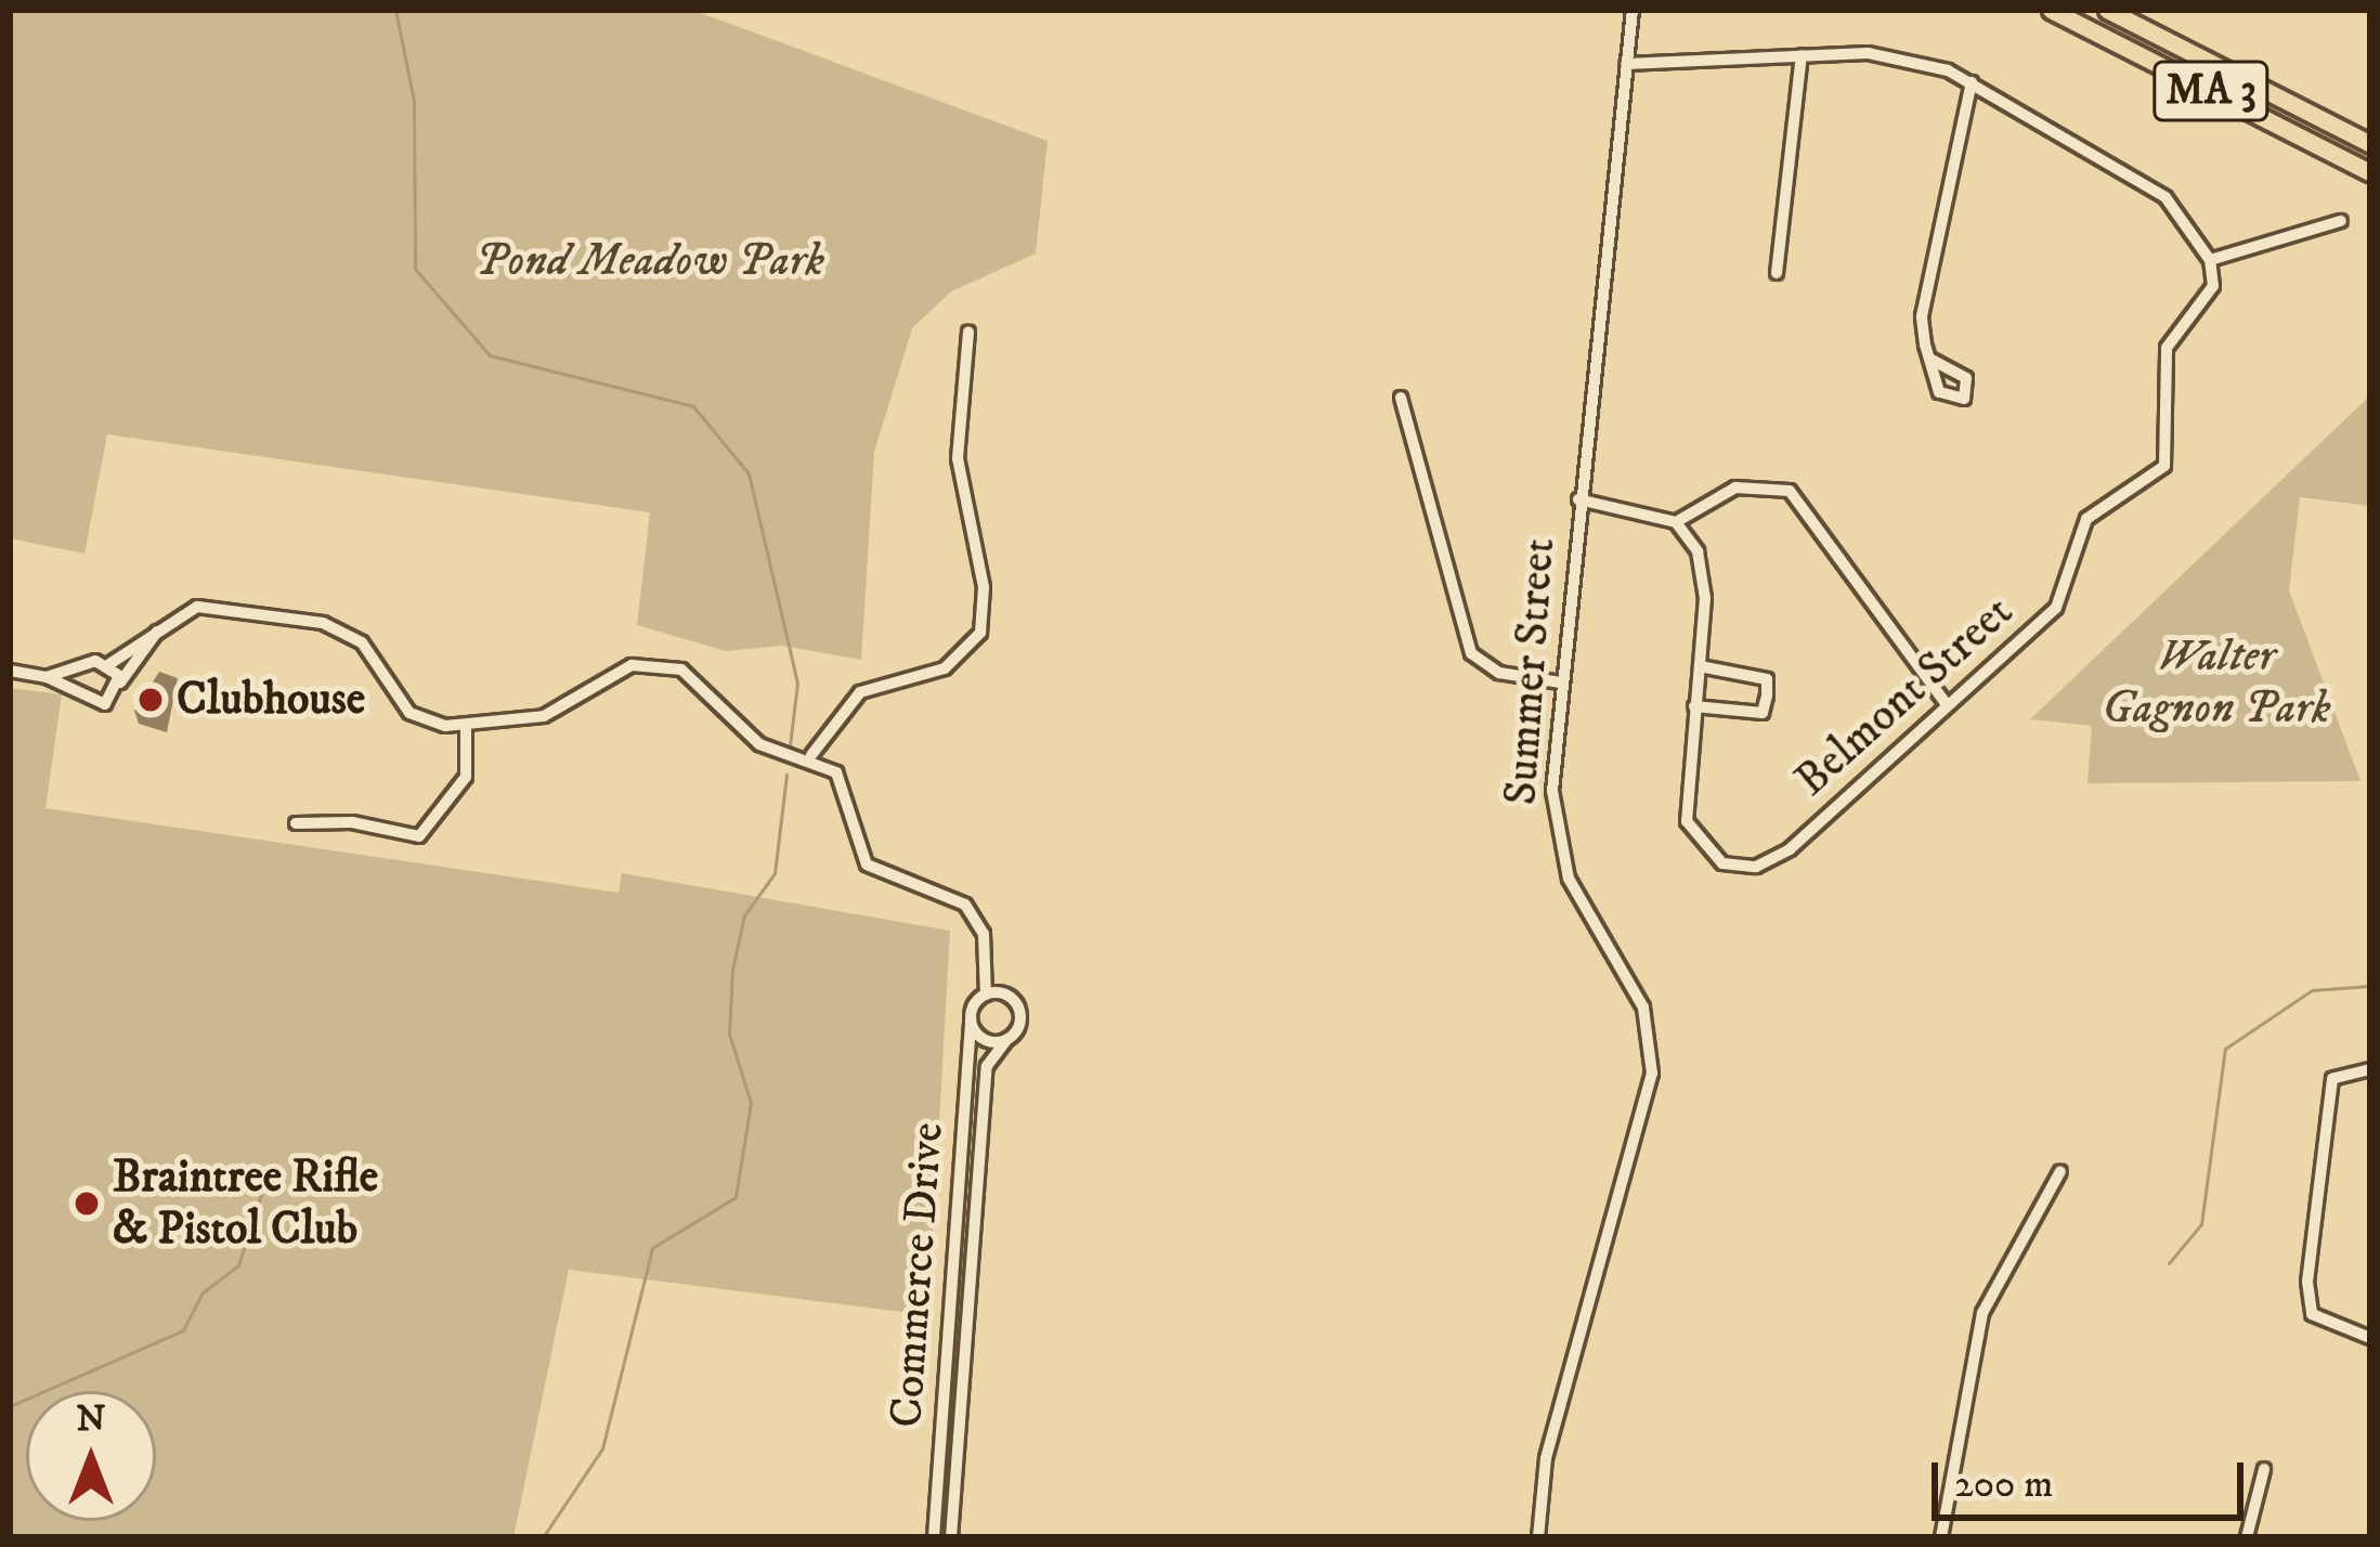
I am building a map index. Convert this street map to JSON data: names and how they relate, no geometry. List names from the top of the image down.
{
  "streets": {
    "highway": ["MA 3"],
    "street": ["Summer Street", "Belmont Street", "Commerce Drive"]
  },
  "parks": ["Pond Meadow Park", "Walter Gagnon Park"],
  "places": ["Clubhouse", "Braintree Rifle & Pistol Club"],
  "scale_bar": "200 m",
  "north": "top"
}
